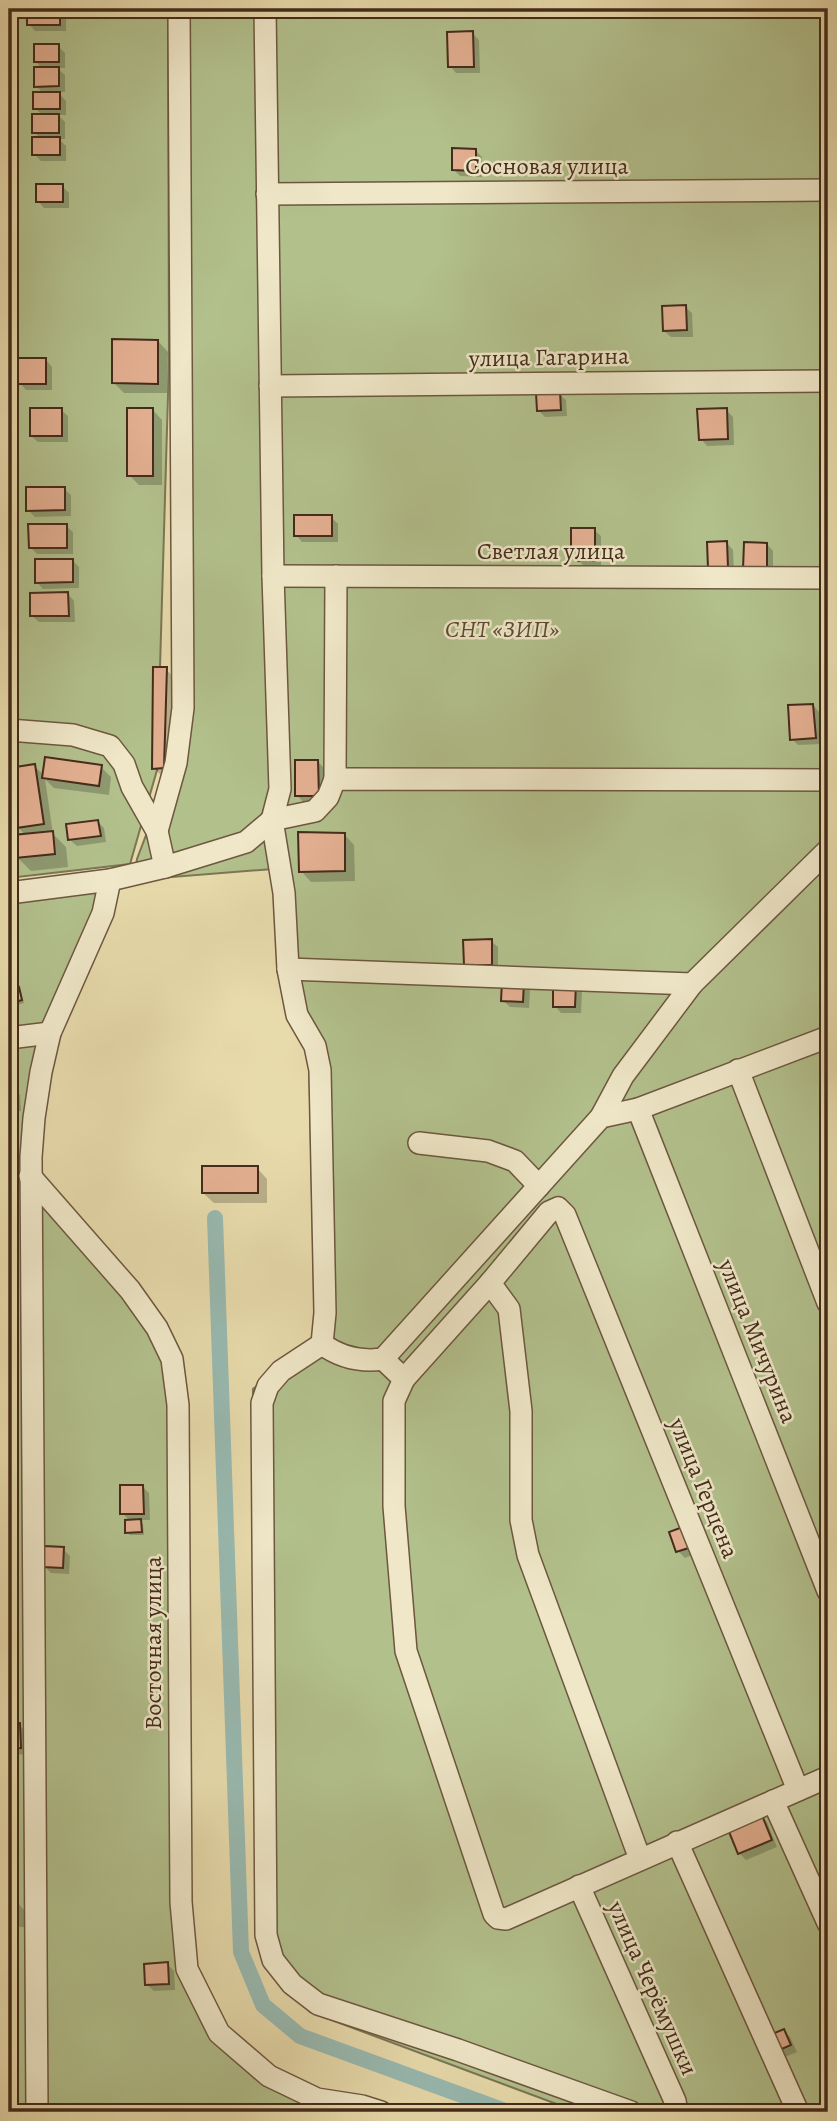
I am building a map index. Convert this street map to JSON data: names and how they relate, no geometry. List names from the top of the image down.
{
  "streets": {
    "street": [
      "Сосновая улица",
      "улица Гагарина",
      "Светлая улица",
      "улица Мичурина",
      "улица Герцена",
      "Восточная улица",
      "улица Черёмушки"
    ]
  },
  "parks": ["СНТ «ЗИП»"]
}
